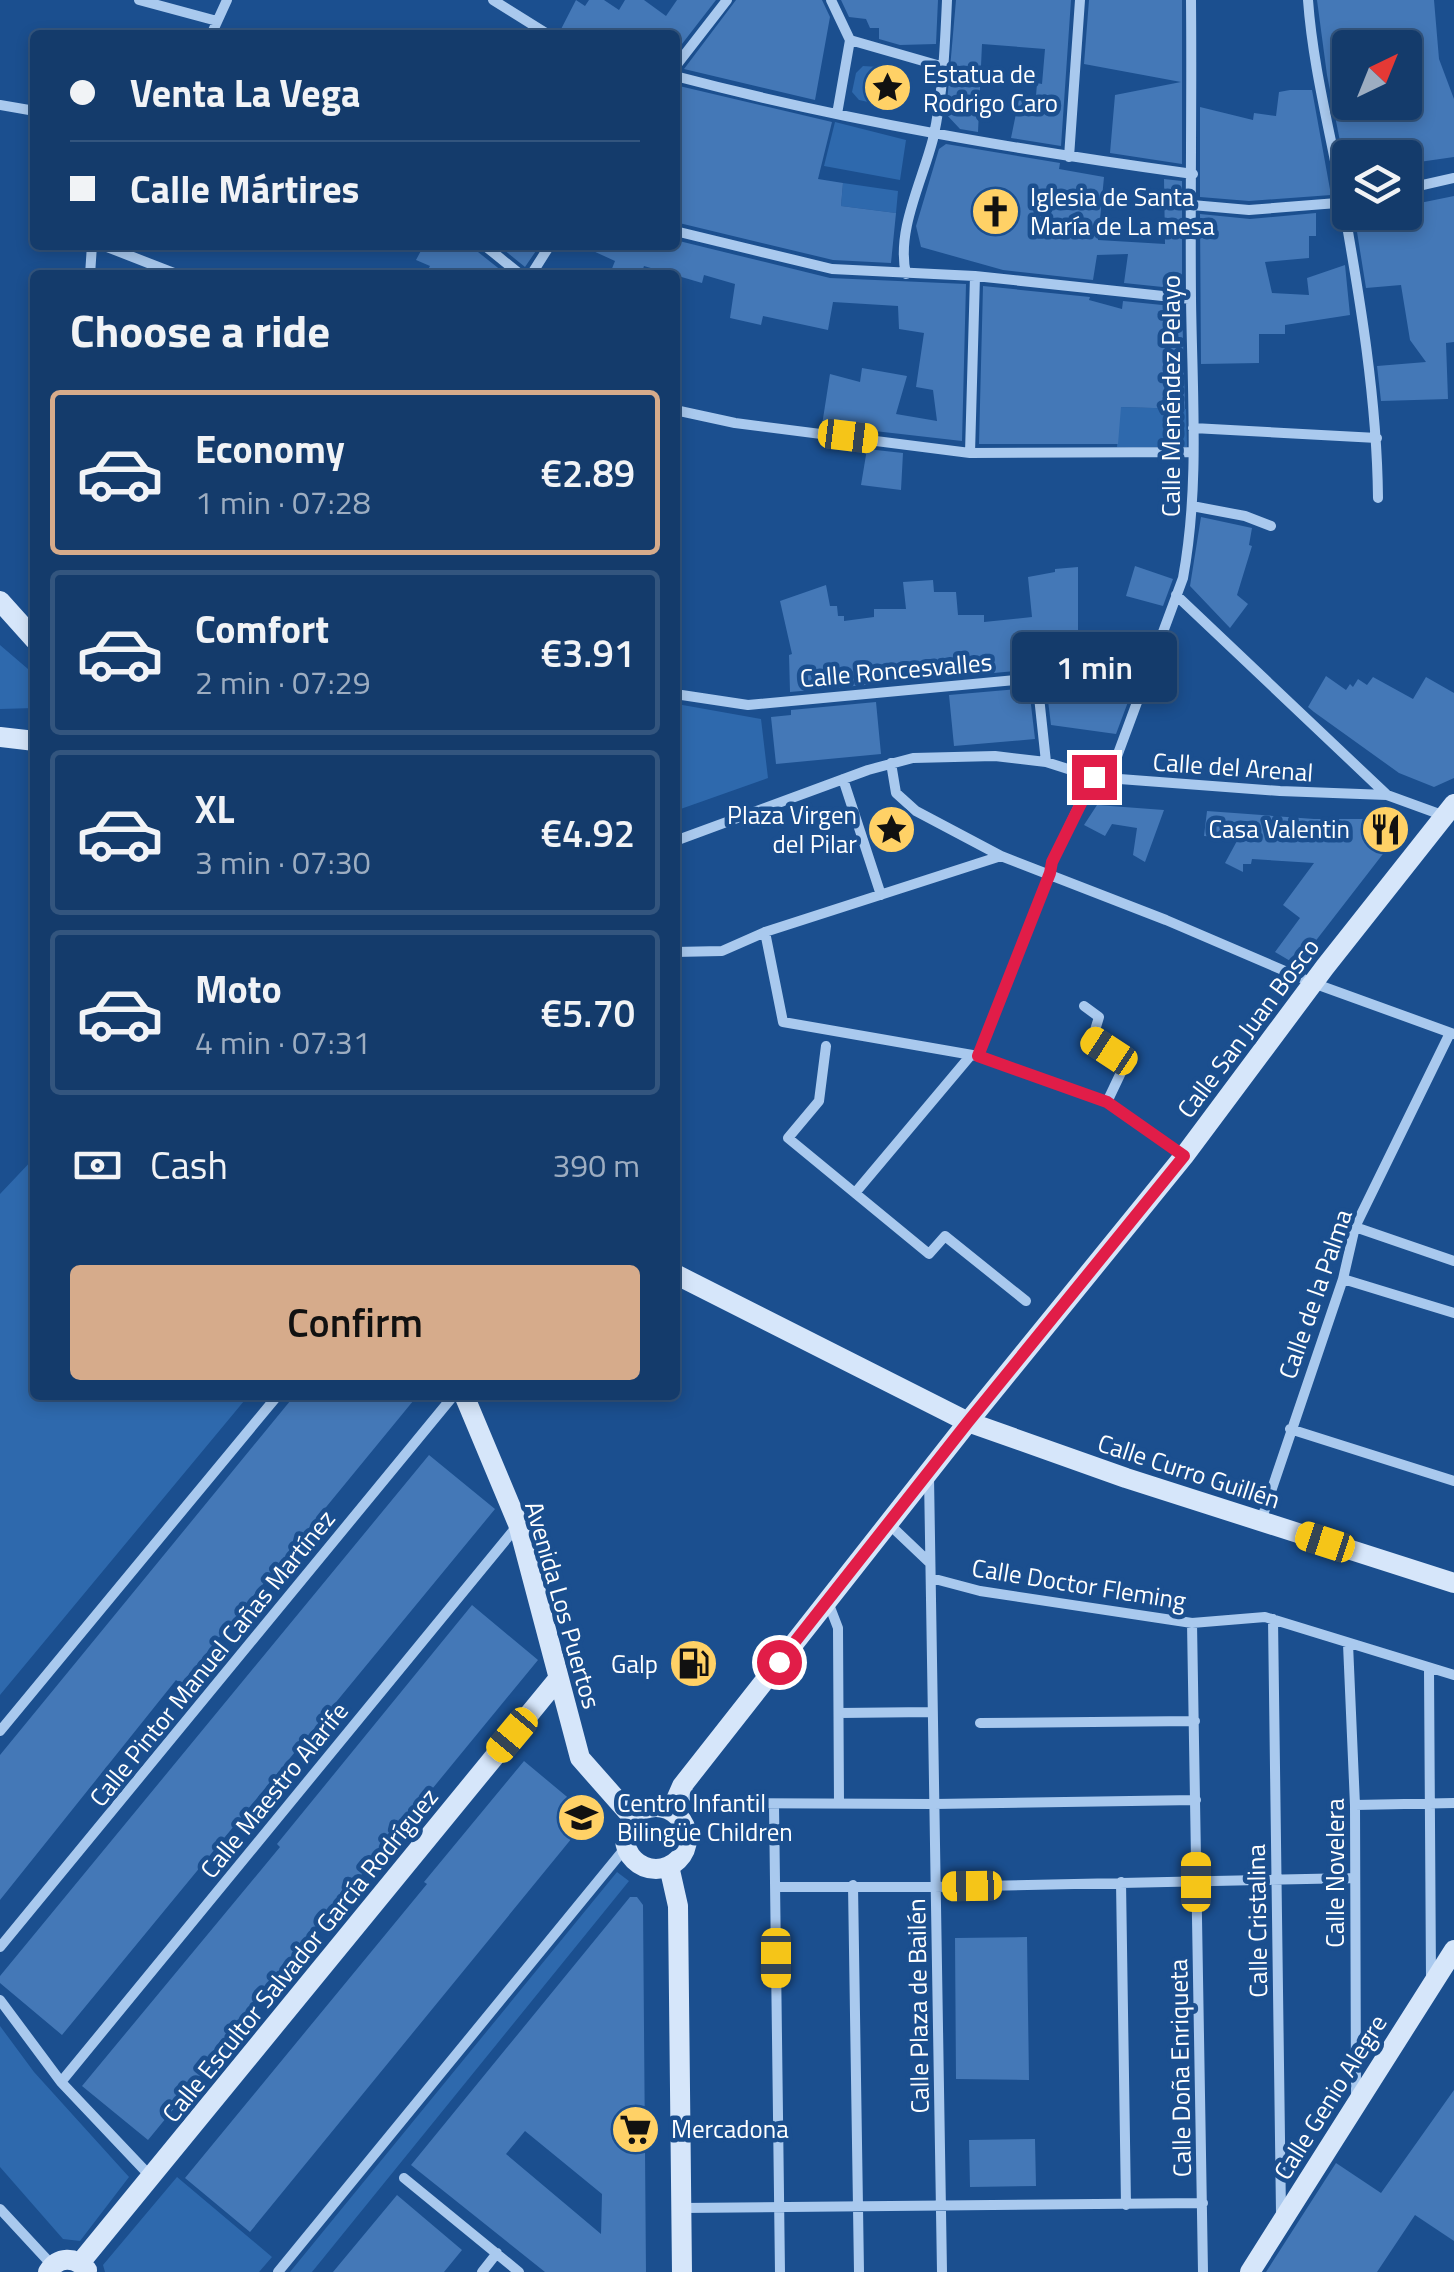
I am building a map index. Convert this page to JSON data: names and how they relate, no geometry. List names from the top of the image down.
{
  "streets": {
    "street": [
      "Calle Menéndez Pelayo",
      "Calle Roncesvalles",
      "Calle del Arenal",
      "Calle San Juan Bosco",
      "Calle de la Palma",
      "Calle Curro Guillén",
      "Calle Doctor Fleming",
      "Avenida Los Puertos",
      "Calle Pintor Manuel Cañas Martínez",
      "Calle Maestro Alarife",
      "Calle Novelera",
      "Calle Cristalina",
      "Calle Escultor Salvador García Rodríguez",
      "Calle Plaza de Bailén",
      "Calle Doña Enriqueta",
      "Calle Genio Alegre"
    ]
  },
  "crossings": [
    ["Calle Menéndez Pelayo", "Calle del Arenal"],
    ["Calle Roncesvalles", "Calle del Arenal"],
    ["Calle del Arenal", "Calle San Juan Bosco"],
    ["Calle San Juan Bosco", "Calle Curro Guillén"],
    ["Calle San Juan Bosco", "Avenida Los Puertos"],
    ["Calle de la Palma", "Calle Curro Guillén"],
    ["Calle Doctor Fleming", "Calle Novelera"],
    ["Calle Doctor Fleming", "Calle Cristalina"],
    ["Calle Doctor Fleming", "Calle Doña Enriqueta"],
    ["Avenida Los Puertos", "Calle Maestro Alarife"],
    ["Avenida Los Puertos", "Calle Escultor Salvador García Rodríguez"],
    ["Calle Novelera", "Calle Plaza de Bailén"],
    ["Calle Novelera", "Calle Genio Alegre"],
    ["Calle Cristalina", "Calle Plaza de Bailén"],
    ["Calle Cristalina", "Calle Genio Alegre"],
    ["Calle Plaza de Bailén", "Calle Doña Enriqueta"]
  ],
  "places": {
    "place": ["Estatua de Rodrigo Caro", "Plaza Virgen del Pilar"],
    "church": ["Iglesia de Santa María de La mesa"],
    "restaurant": ["Casa Valentin"],
    "fuel station": ["Galp"],
    "school or university": ["Centro Infantil Bilingüe Children"],
    "supermarket": ["Mercadona"]
  },
  "north": "top right",
  "page": {
    "banner": ["Venta La Vega", "Calle Mártires"],
    "heading": "Choose a ride",
    "list": [
      {
        "name": "Economy",
        "note": "1 min · 07:28",
        "value": "€2.89"
      },
      {
        "name": "Comfort",
        "note": "2 min · 07:29",
        "value": "€3.91"
      },
      {
        "name": "XL",
        "note": "3 min · 07:30",
        "value": "€4.92"
      },
      {
        "name": "Moto",
        "note": "4 min · 07:31",
        "value": "€5.70"
      }
    ],
    "bubble": "1 min",
    "pay": ["Cash", "390 m"],
    "buttons": "Confirm"
  }
}
